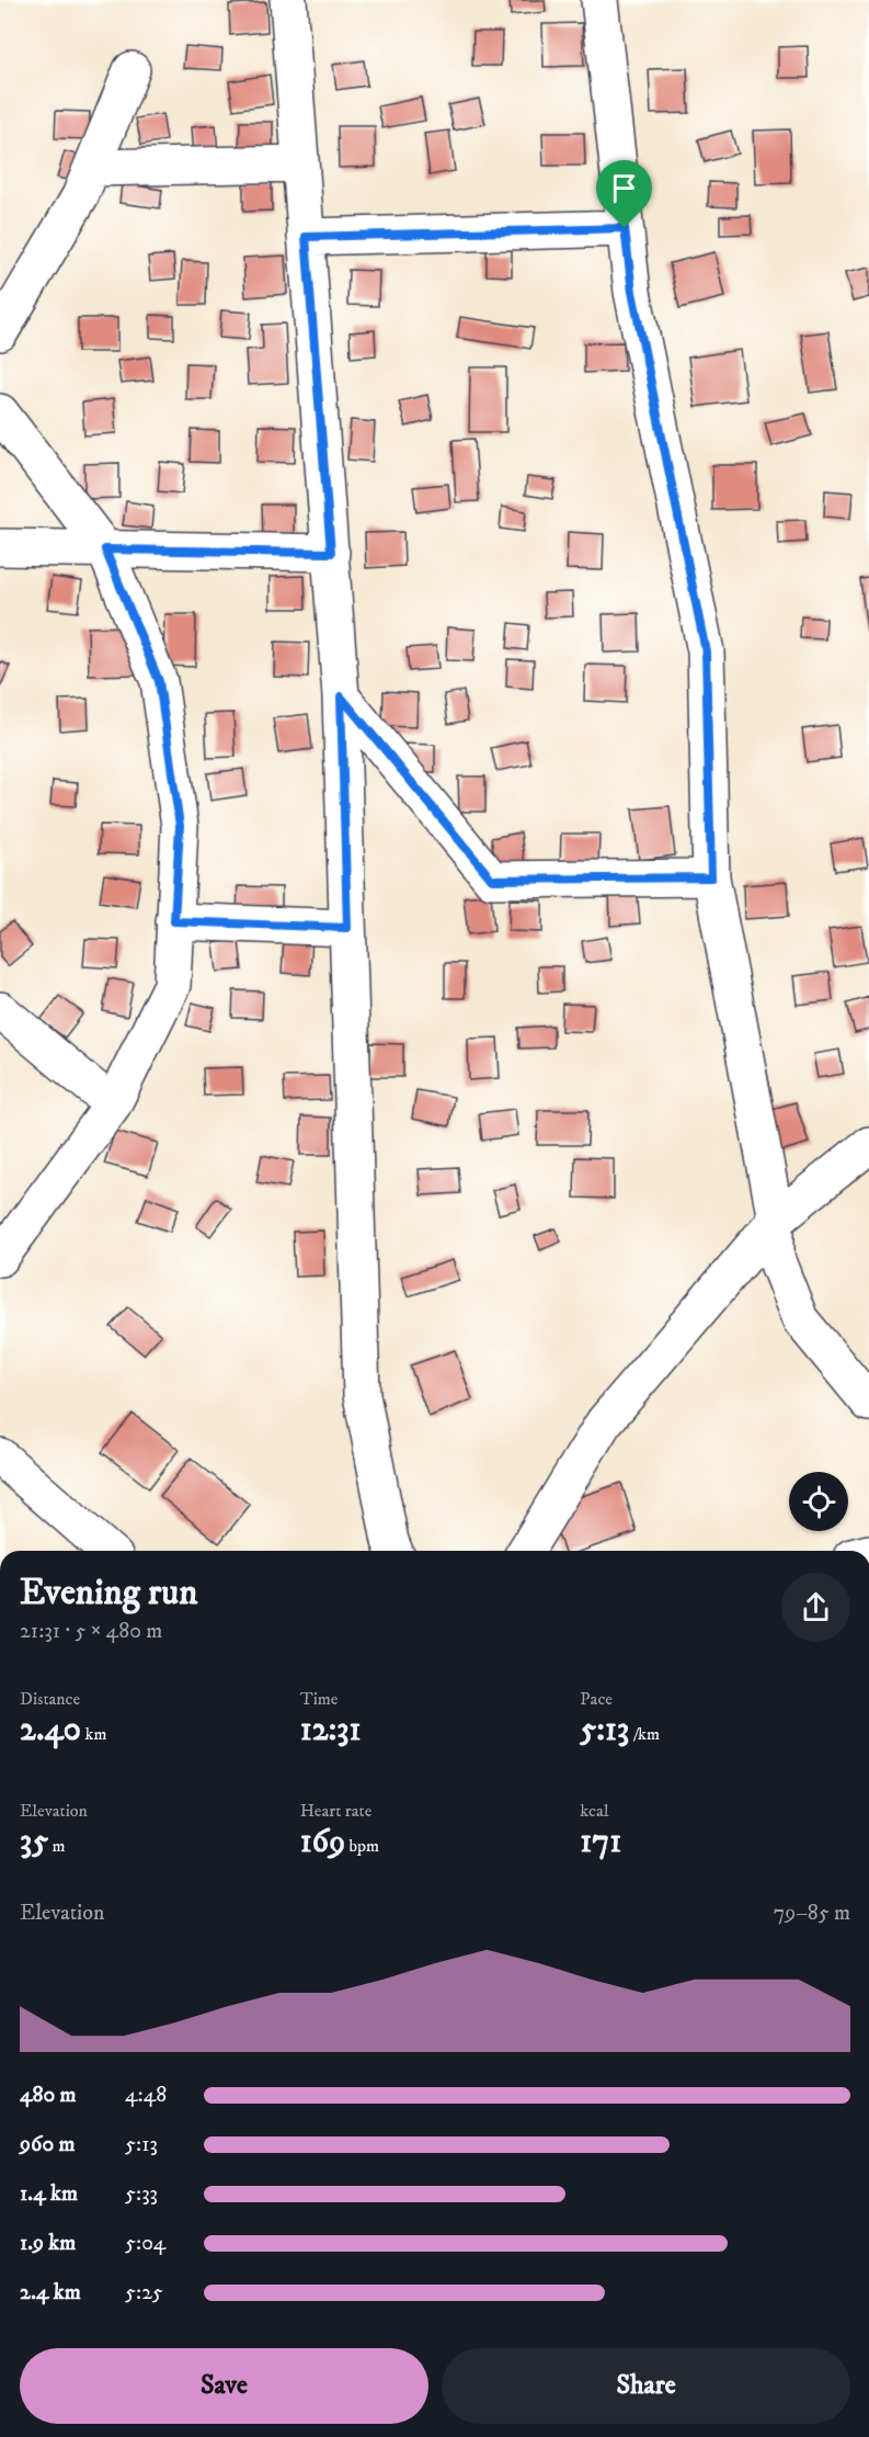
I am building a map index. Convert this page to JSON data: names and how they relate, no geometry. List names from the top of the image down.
{
  "page": {
    "heading": ["Evening run", "21:31 · 5 × 480 m"],
    "stats": [
      ["Distance", "2.40 km"],
      ["Time", "12:31"],
      ["Pace", "5:13 /km"],
      ["Elevation", "35 m"],
      ["Heart rate", "169 bpm"],
      ["kcal", "171"]
    ],
    "chart": ["Elevation", "79–85 m"],
    "list": [
      {
        "name": "480 m",
        "note": "4:48"
      },
      {
        "name": "960 m",
        "note": "5:13"
      },
      {
        "name": "1.4 km",
        "note": "5:33"
      },
      {
        "name": "1.9 km",
        "note": "5:04"
      },
      {
        "name": "2.4 km",
        "note": "5:25"
      }
    ],
    "buttons": ["Save", "Share"]
  }
}
